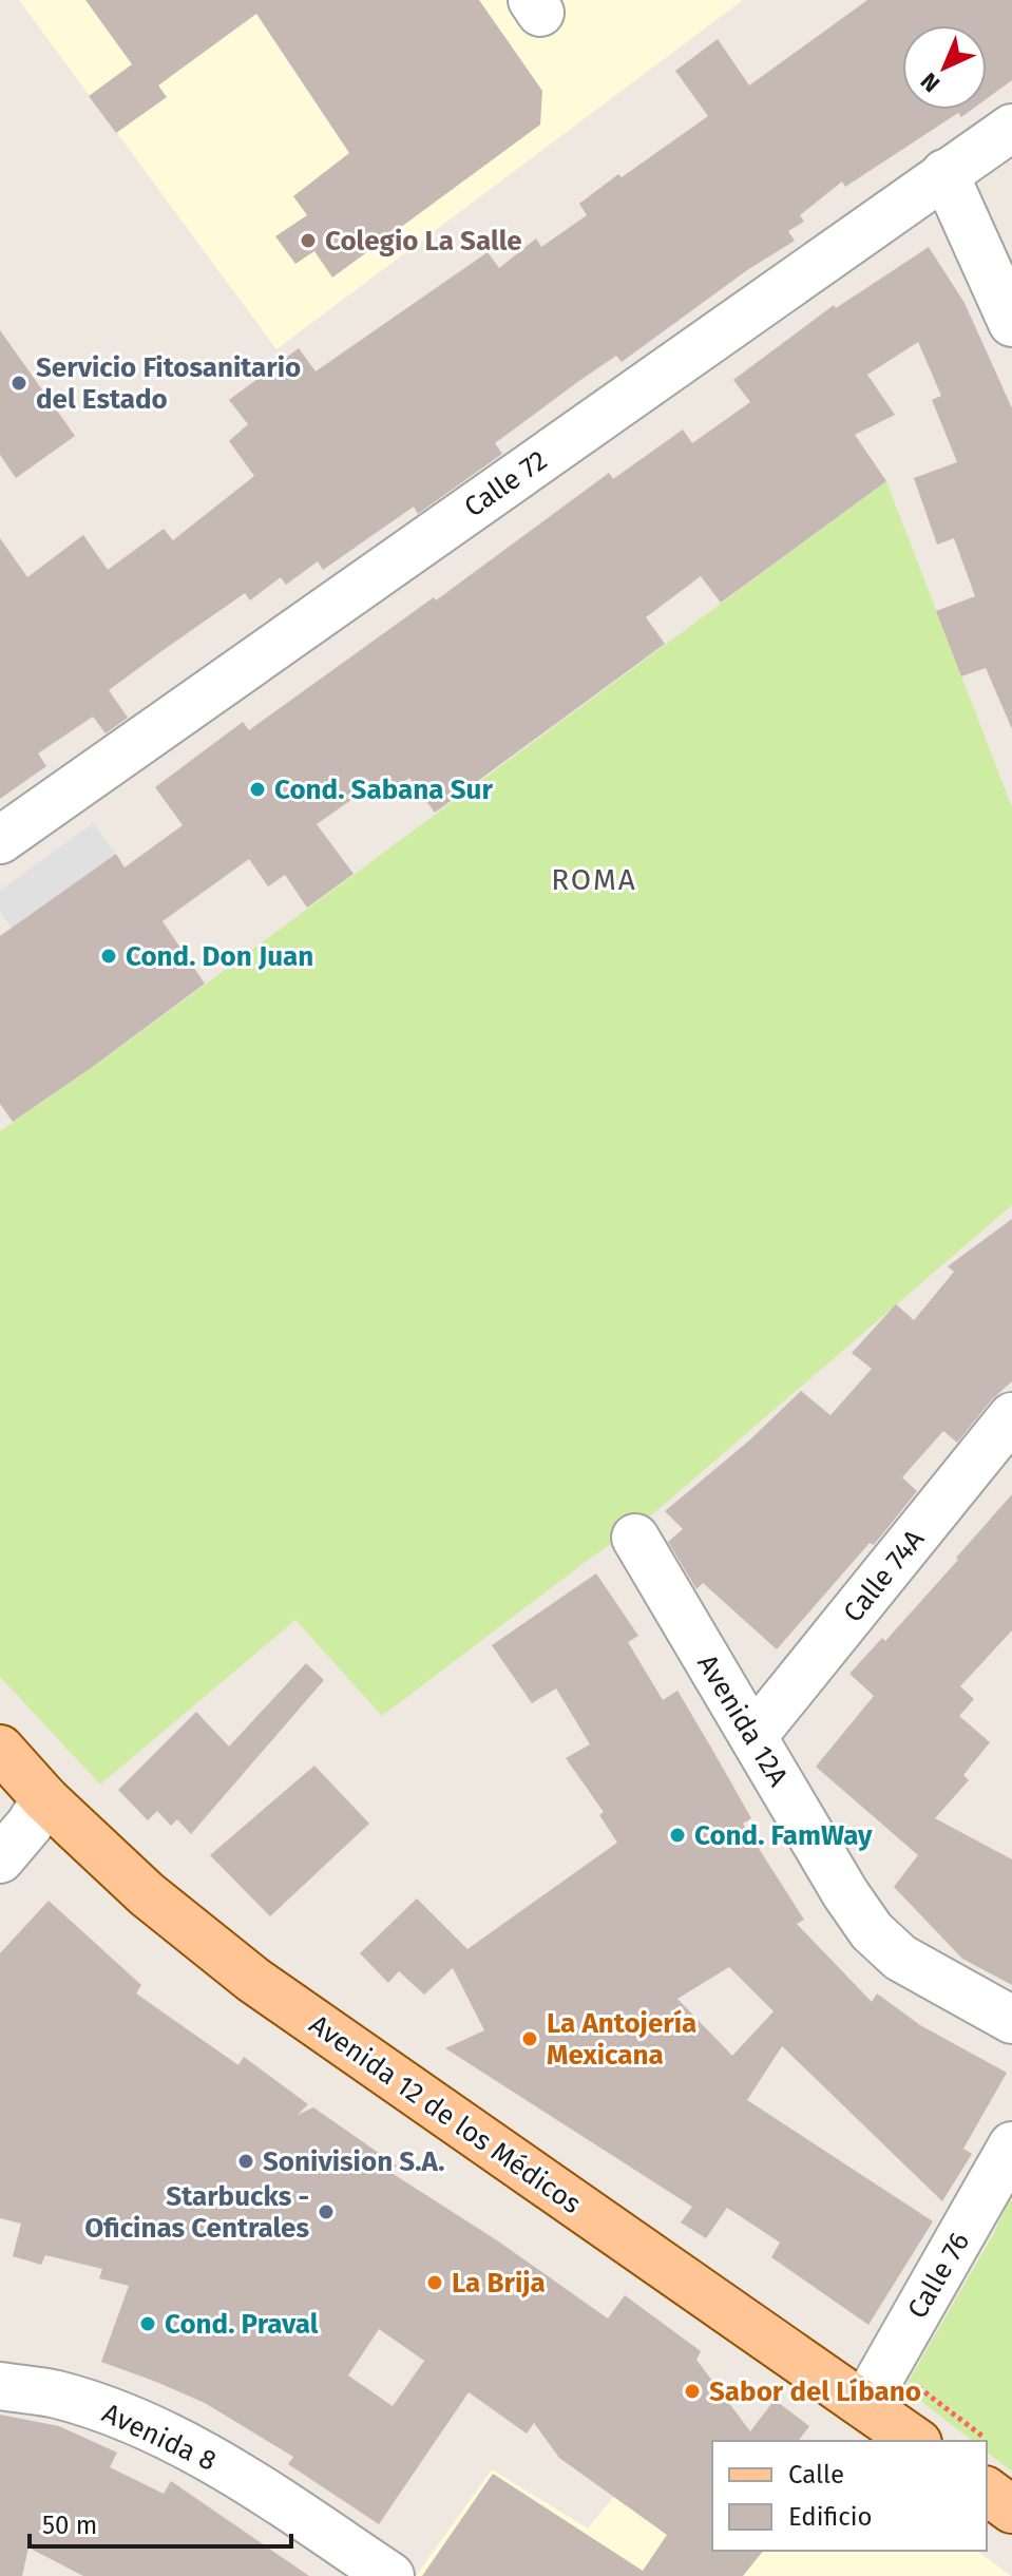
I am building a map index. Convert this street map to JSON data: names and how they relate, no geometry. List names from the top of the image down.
{
  "streets": {
    "main road": ["Avenida 12 de los Médicos"],
    "street": [
      "Calle 72",
      "Calle 74A",
      "Avenida 12A",
      "Calle 76",
      "Avenida 8"
    ]
  },
  "crossings": [
    ["Calle 74A", "Avenida 12A"],
    ["Avenida 12 de los Médicos", "Calle 76"]
  ],
  "districts": ["ROMA"],
  "places": [
    "Colegio La Salle",
    "Servicio Fitosanitario del Estado",
    "Cond. Sabana Sur",
    "Cond. Don Juan",
    "Cond. FamWay",
    "La Antojería Mexicana",
    "Sonivision S.A.",
    "Starbucks - Oficinas Centrales",
    "La Brija",
    "Cond. Praval",
    "Sabor del Líbano"
  ],
  "legend": ["Calle", "Edificio"],
  "scale_bar": "50 m",
  "north": "bottom left"
}
